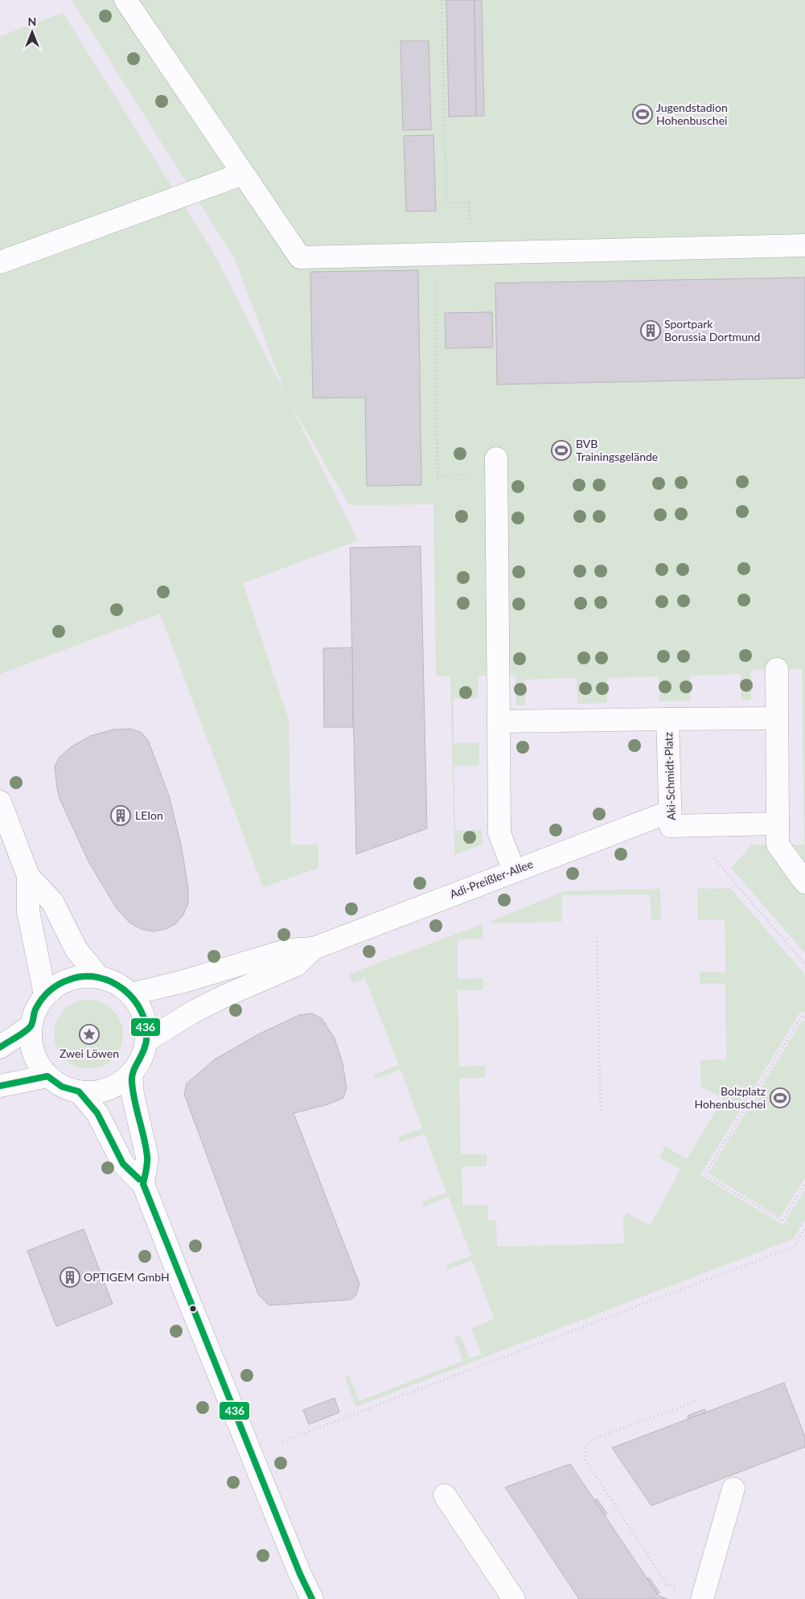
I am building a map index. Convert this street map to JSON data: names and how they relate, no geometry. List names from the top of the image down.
{
  "streets": {
    "street": ["Aki-Schmidt-Platz", "Adi-Preißler-Allee"]
  },
  "crossings": [
    ["Aki-Schmidt-Platz", "Adi-Preißler-Allee"]
  ],
  "places": {
    "sports": ["Jugendstadion Hohenbuschei", "BVB Trainingsgelände", "Bolzplatz Hohenbuschei"],
    "building": ["Sportpark Borussia Dortmund", "LEIon", "OPTIGEM GmbH"],
    "place": ["Zwei Löwen"]
  },
  "lines": ["transit line 436"],
  "north": "top"
}
